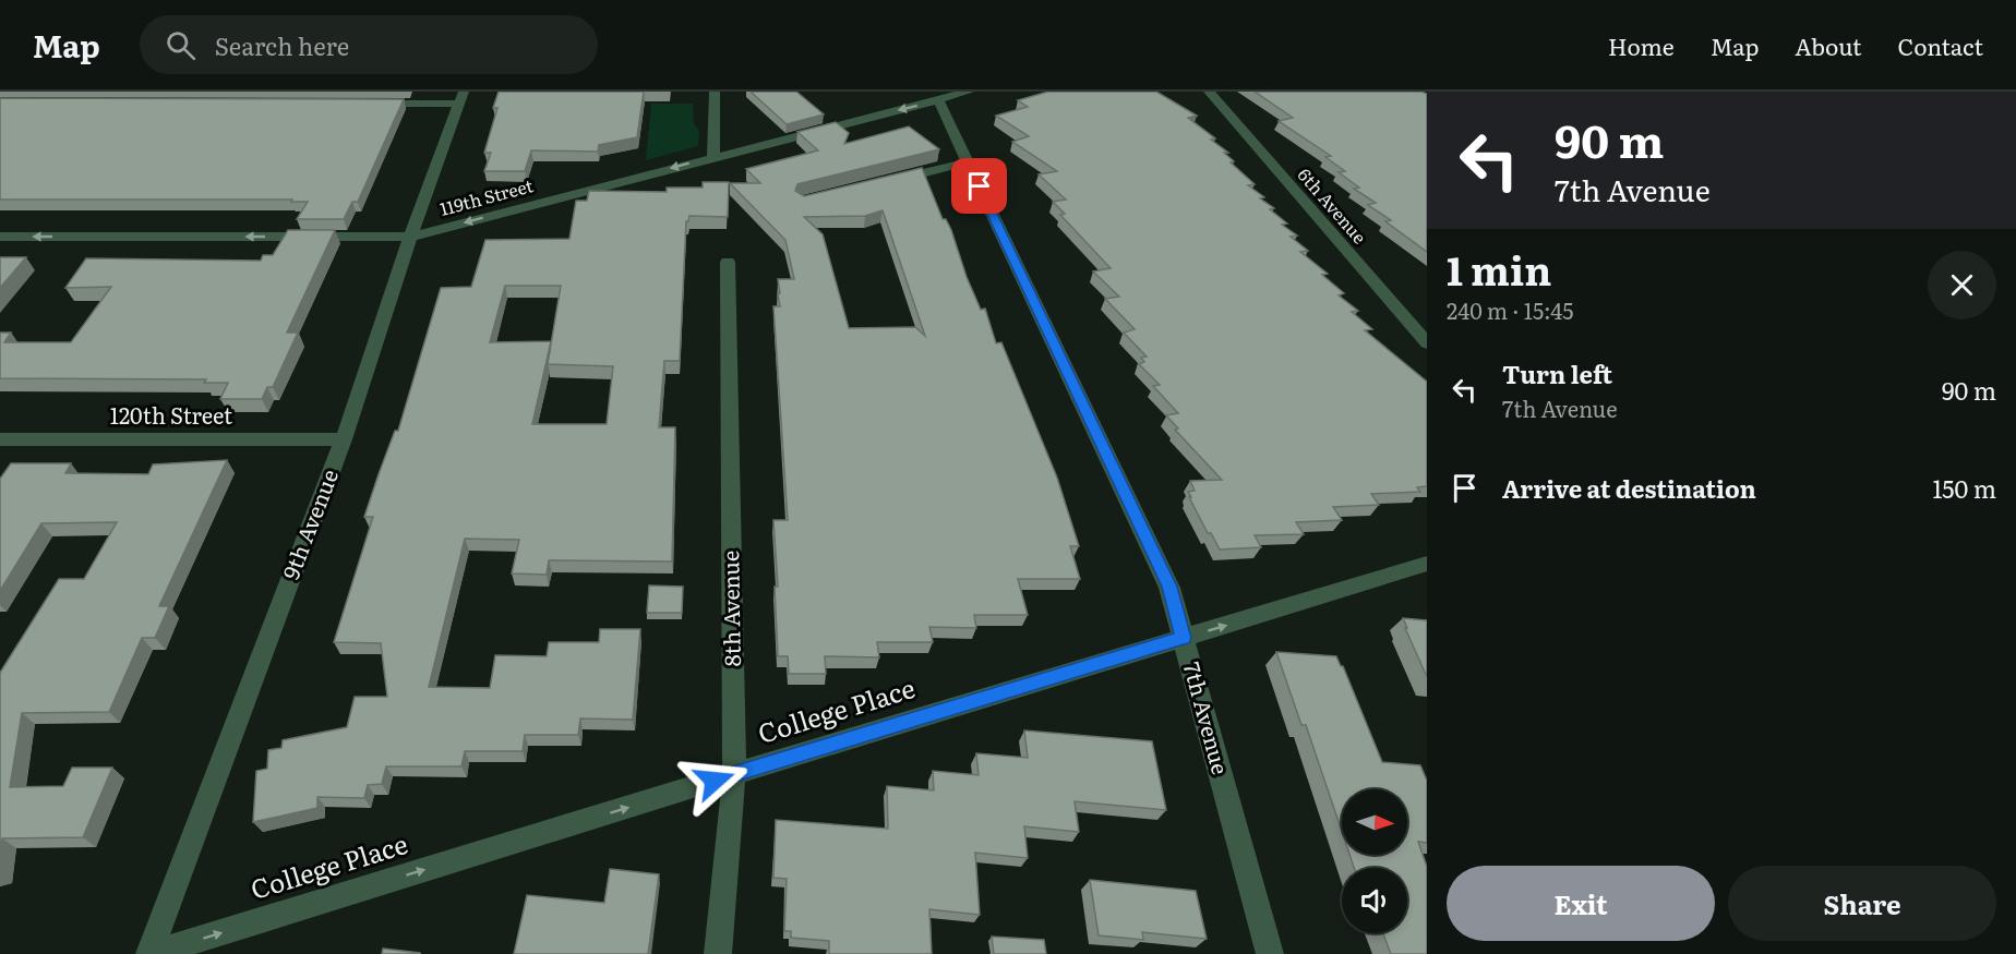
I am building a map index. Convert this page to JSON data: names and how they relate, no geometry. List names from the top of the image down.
{
  "streets": {
    "street": [
      "119th Street",
      "6th Avenue",
      "120th Street",
      "9th Avenue",
      "8th Avenue",
      "College Place",
      "7th Avenue"
    ]
  },
  "crossings": [
    ["119th Street", "9th Avenue"],
    ["119th Street", "7th Avenue"],
    ["120th Street", "9th Avenue"],
    ["9th Avenue", "College Place"],
    ["8th Avenue", "College Place"],
    ["College Place", "7th Avenue"]
  ],
  "one_way": ["119th Street", "College Place"],
  "north": "right",
  "page": {
    "header": "Map",
    "search": "Search here",
    "nav": [
      "Home",
      "Map",
      "About",
      "Contact"
    ],
    "turn": ["90 m", "7th Avenue"],
    "heading": ["1 min", "240 m · 15:45"],
    "list": [
      {
        "name": "Turn left",
        "note": "7th Avenue",
        "value": "90 m"
      },
      {
        "name": "Arrive at destination",
        "value": "150 m"
      }
    ],
    "buttons": ["Exit", "Share"]
  }
}
